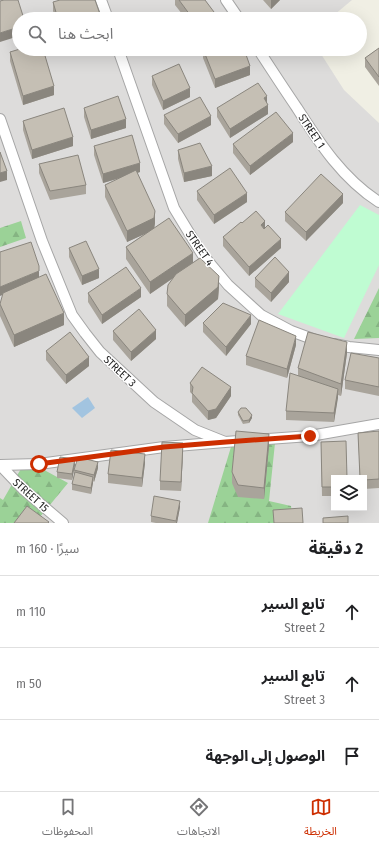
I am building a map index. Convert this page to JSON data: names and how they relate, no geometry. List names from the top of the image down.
{
  "streets": {
    "street": [
      "STREET 1",
      "STREET 4",
      "STREET 3",
      "STREET 15"
    ]
  },
  "page": {
    "search": "ابحث هنا",
    "heading": ["2 دقيقة", "سيرًا · 160 m"],
    "list": [
      ["تابع السير", "Street 2", "110 m"],
      ["تابع السير", "Street 3", "50 m"],
      "الوصول إلى الوجهة"
    ],
    "nav": ["الخريطة", "الاتجاهات", "المحفوظات"]
  }
}
